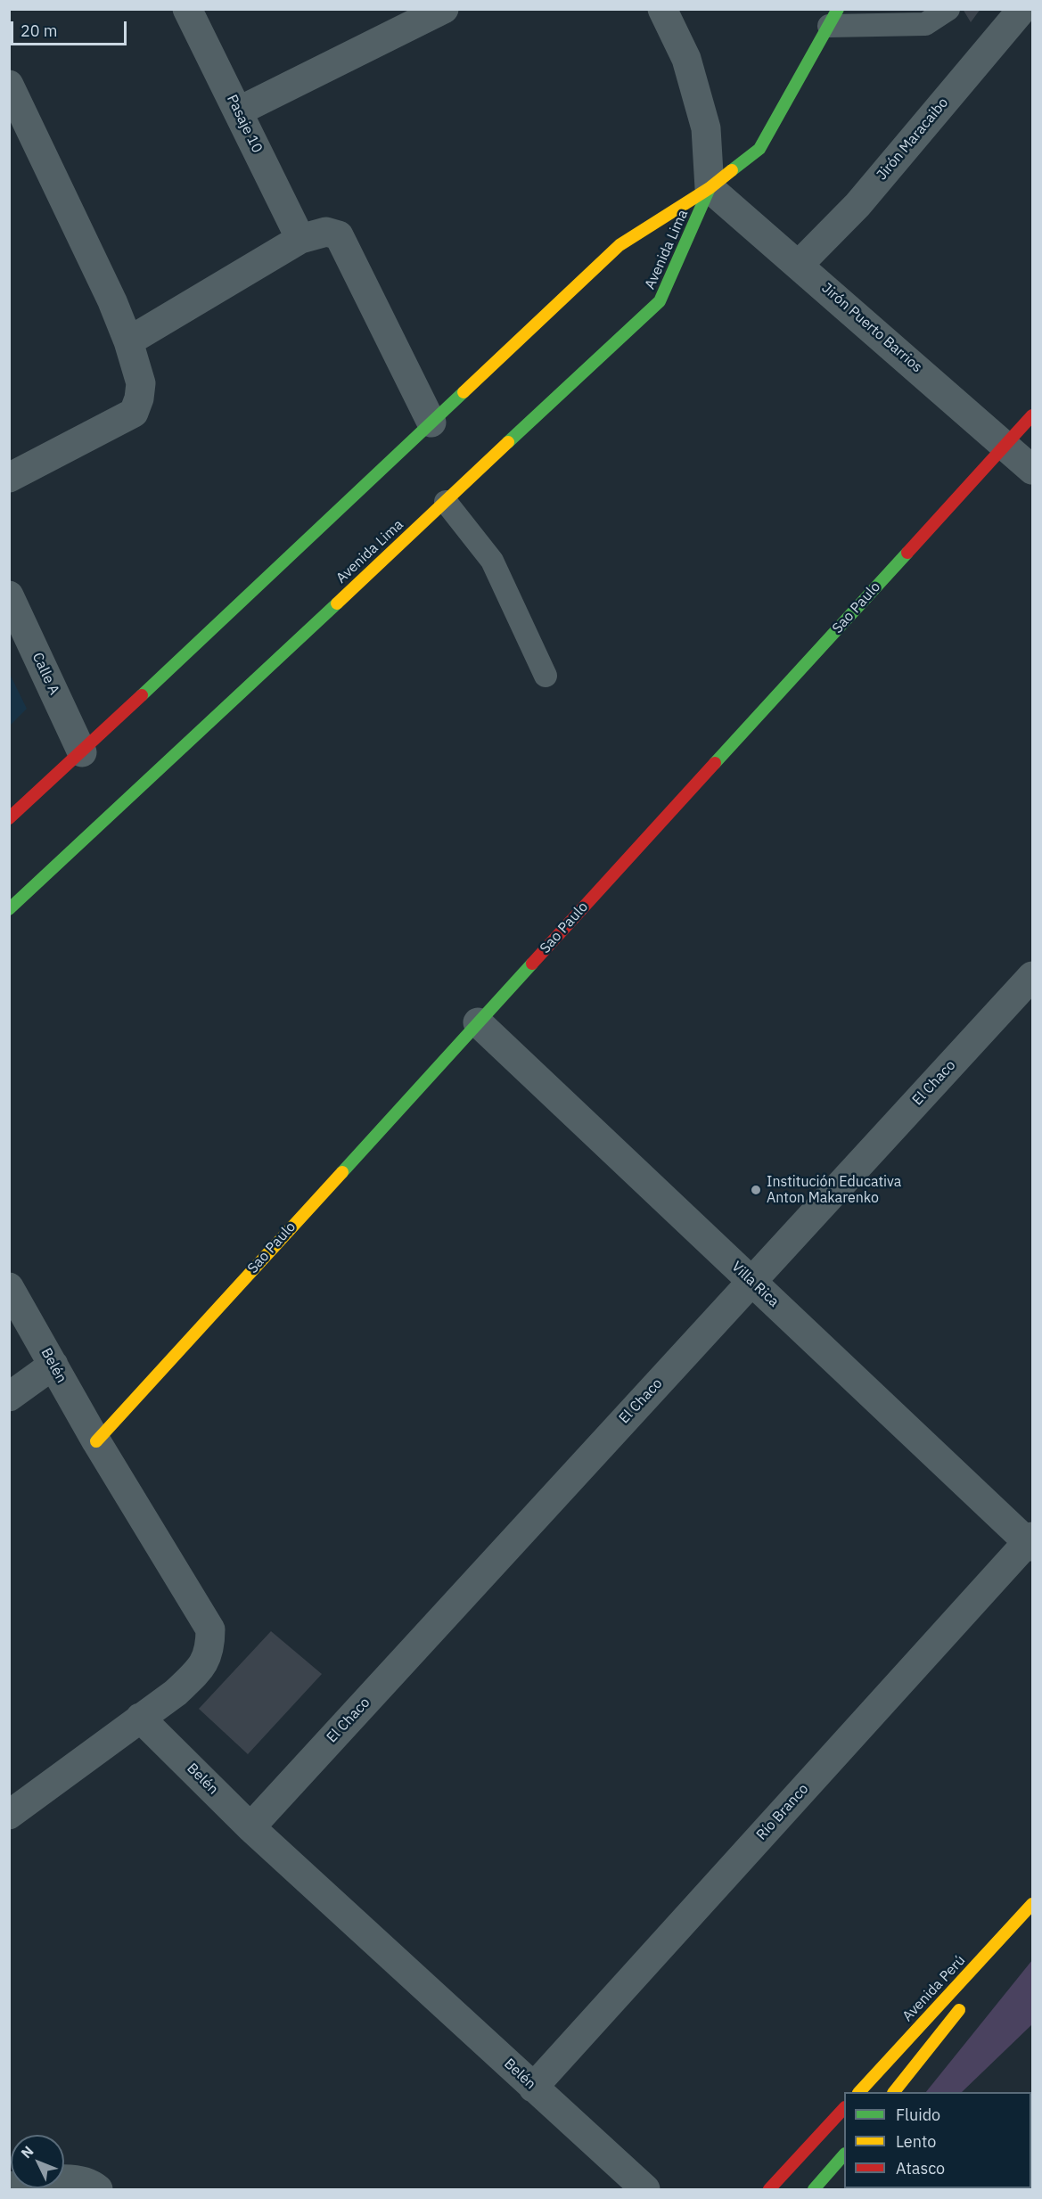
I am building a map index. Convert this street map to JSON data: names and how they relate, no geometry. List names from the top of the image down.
{
  "streets": {
    "main road": ["Avenida Lima", "Sao Paulo", "Avenida Perú"],
    "street": [
      "Pasaje 10",
      "Jirón Maracaibo",
      "Jirón Puerto Barrios",
      "Calle A",
      "El Chaco",
      "Villa Rica",
      "Belén",
      "Río Branco"
    ]
  },
  "crossings": [
    ["Jirón Maracaibo", "Jirón Puerto Barrios"],
    ["Avenida Lima", "Jirón Puerto Barrios"],
    ["Avenida Lima", "Calle A"],
    ["Jirón Puerto Barrios", "Sao Paulo"],
    ["Sao Paulo", "Villa Rica"],
    ["Sao Paulo", "Belén"],
    ["El Chaco", "Villa Rica"],
    ["El Chaco", "Belén"],
    ["Villa Rica", "Río Branco"],
    ["Belén", "Río Branco"]
  ],
  "places": ["Institución Educativa Anton Makarenko"],
  "legend": ["Fluido", "Lento", "Atasco"],
  "scale_bar": "20 m",
  "north": "top left"
}
